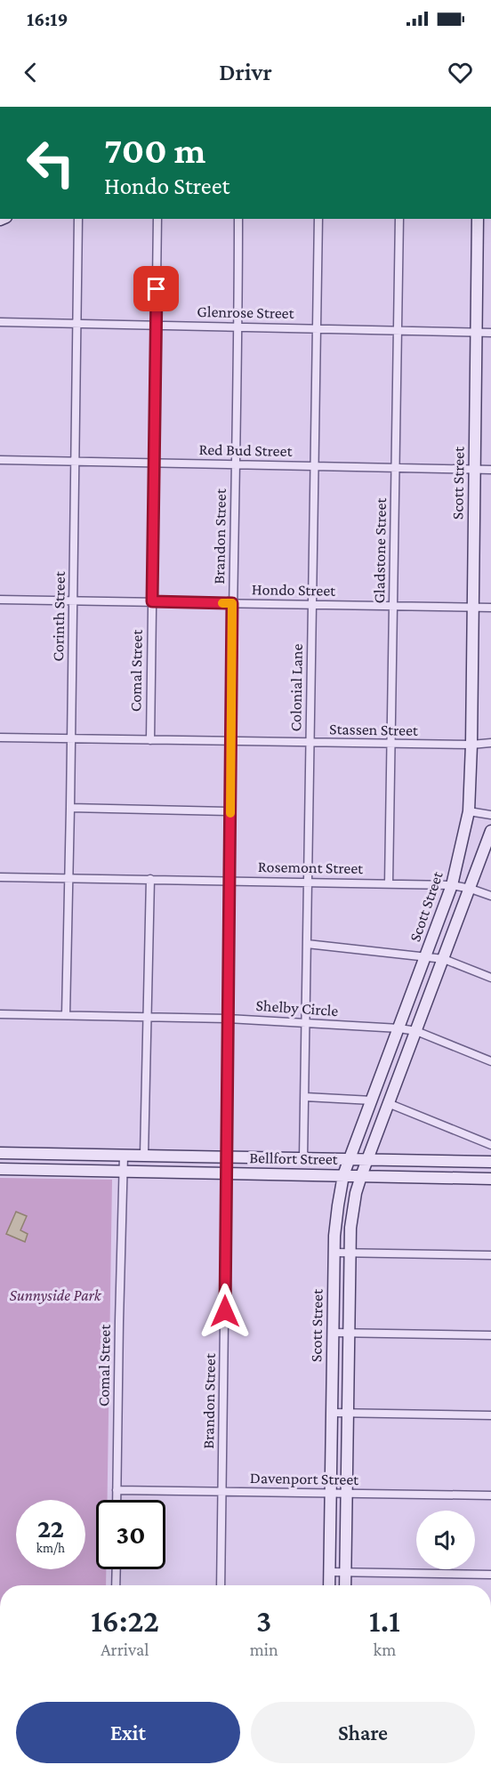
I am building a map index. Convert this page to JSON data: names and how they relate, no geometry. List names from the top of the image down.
{
  "streets": {
    "main road": ["Scott Street", "Bellfort Street"],
    "street": [
      "Glenrose Street",
      "Red Bud Street",
      "Brandon Street",
      "Gladstone Street",
      "Hondo Street",
      "Corinth Street",
      "Comal Street",
      "Colonial Lane",
      "Stassen Street",
      "Rosemont Street",
      "Shelby Circle",
      "Davenport Street"
    ]
  },
  "crossings": [
    ["Glenrose Street", "Scott Street"],
    ["Glenrose Street", "Brandon Street"],
    ["Glenrose Street", "Gladstone Street"],
    ["Glenrose Street", "Corinth Street"],
    ["Glenrose Street", "Comal Street"],
    ["Glenrose Street", "Colonial Lane"],
    ["Red Bud Street", "Scott Street"],
    ["Red Bud Street", "Brandon Street"],
    ["Red Bud Street", "Gladstone Street"],
    ["Red Bud Street", "Corinth Street"],
    ["Red Bud Street", "Comal Street"],
    ["Red Bud Street", "Colonial Lane"],
    ["Scott Street", "Hondo Street"],
    ["Scott Street", "Stassen Street"],
    ["Scott Street", "Rosemont Street"],
    ["Scott Street", "Shelby Circle"],
    ["Scott Street", "Bellfort Street"],
    ["Scott Street", "Davenport Street"],
    ["Brandon Street", "Hondo Street"],
    ["Brandon Street", "Stassen Street"],
    ["Brandon Street", "Rosemont Street"],
    ["Brandon Street", "Shelby Circle"],
    ["Brandon Street", "Bellfort Street"],
    ["Brandon Street", "Davenport Street"],
    ["Gladstone Street", "Hondo Street"],
    ["Gladstone Street", "Stassen Street"],
    ["Gladstone Street", "Rosemont Street"],
    ["Hondo Street", "Corinth Street"],
    ["Hondo Street", "Comal Street"],
    ["Hondo Street", "Colonial Lane"],
    ["Corinth Street", "Stassen Street"],
    ["Corinth Street", "Rosemont Street"],
    ["Corinth Street", "Shelby Circle"],
    ["Comal Street", "Stassen Street"],
    ["Comal Street", "Bellfort Street"],
    ["Comal Street", "Davenport Street"],
    ["Colonial Lane", "Stassen Street"],
    ["Colonial Lane", "Rosemont Street"],
    ["Colonial Lane", "Shelby Circle"],
    ["Colonial Lane", "Bellfort Street"]
  ],
  "parks": ["Sunnyside Park"],
  "page": {
    "status": "16:19",
    "header": "Drivr",
    "turn": ["700 m", "Hondo Street"],
    "speed": "22 km/h",
    "limit": "30",
    "eta": [
      "16:22",
      "Arrival",
      "3",
      "min",
      "1.1",
      "km"
    ],
    "buttons": ["Exit", "Share"]
  }
}
